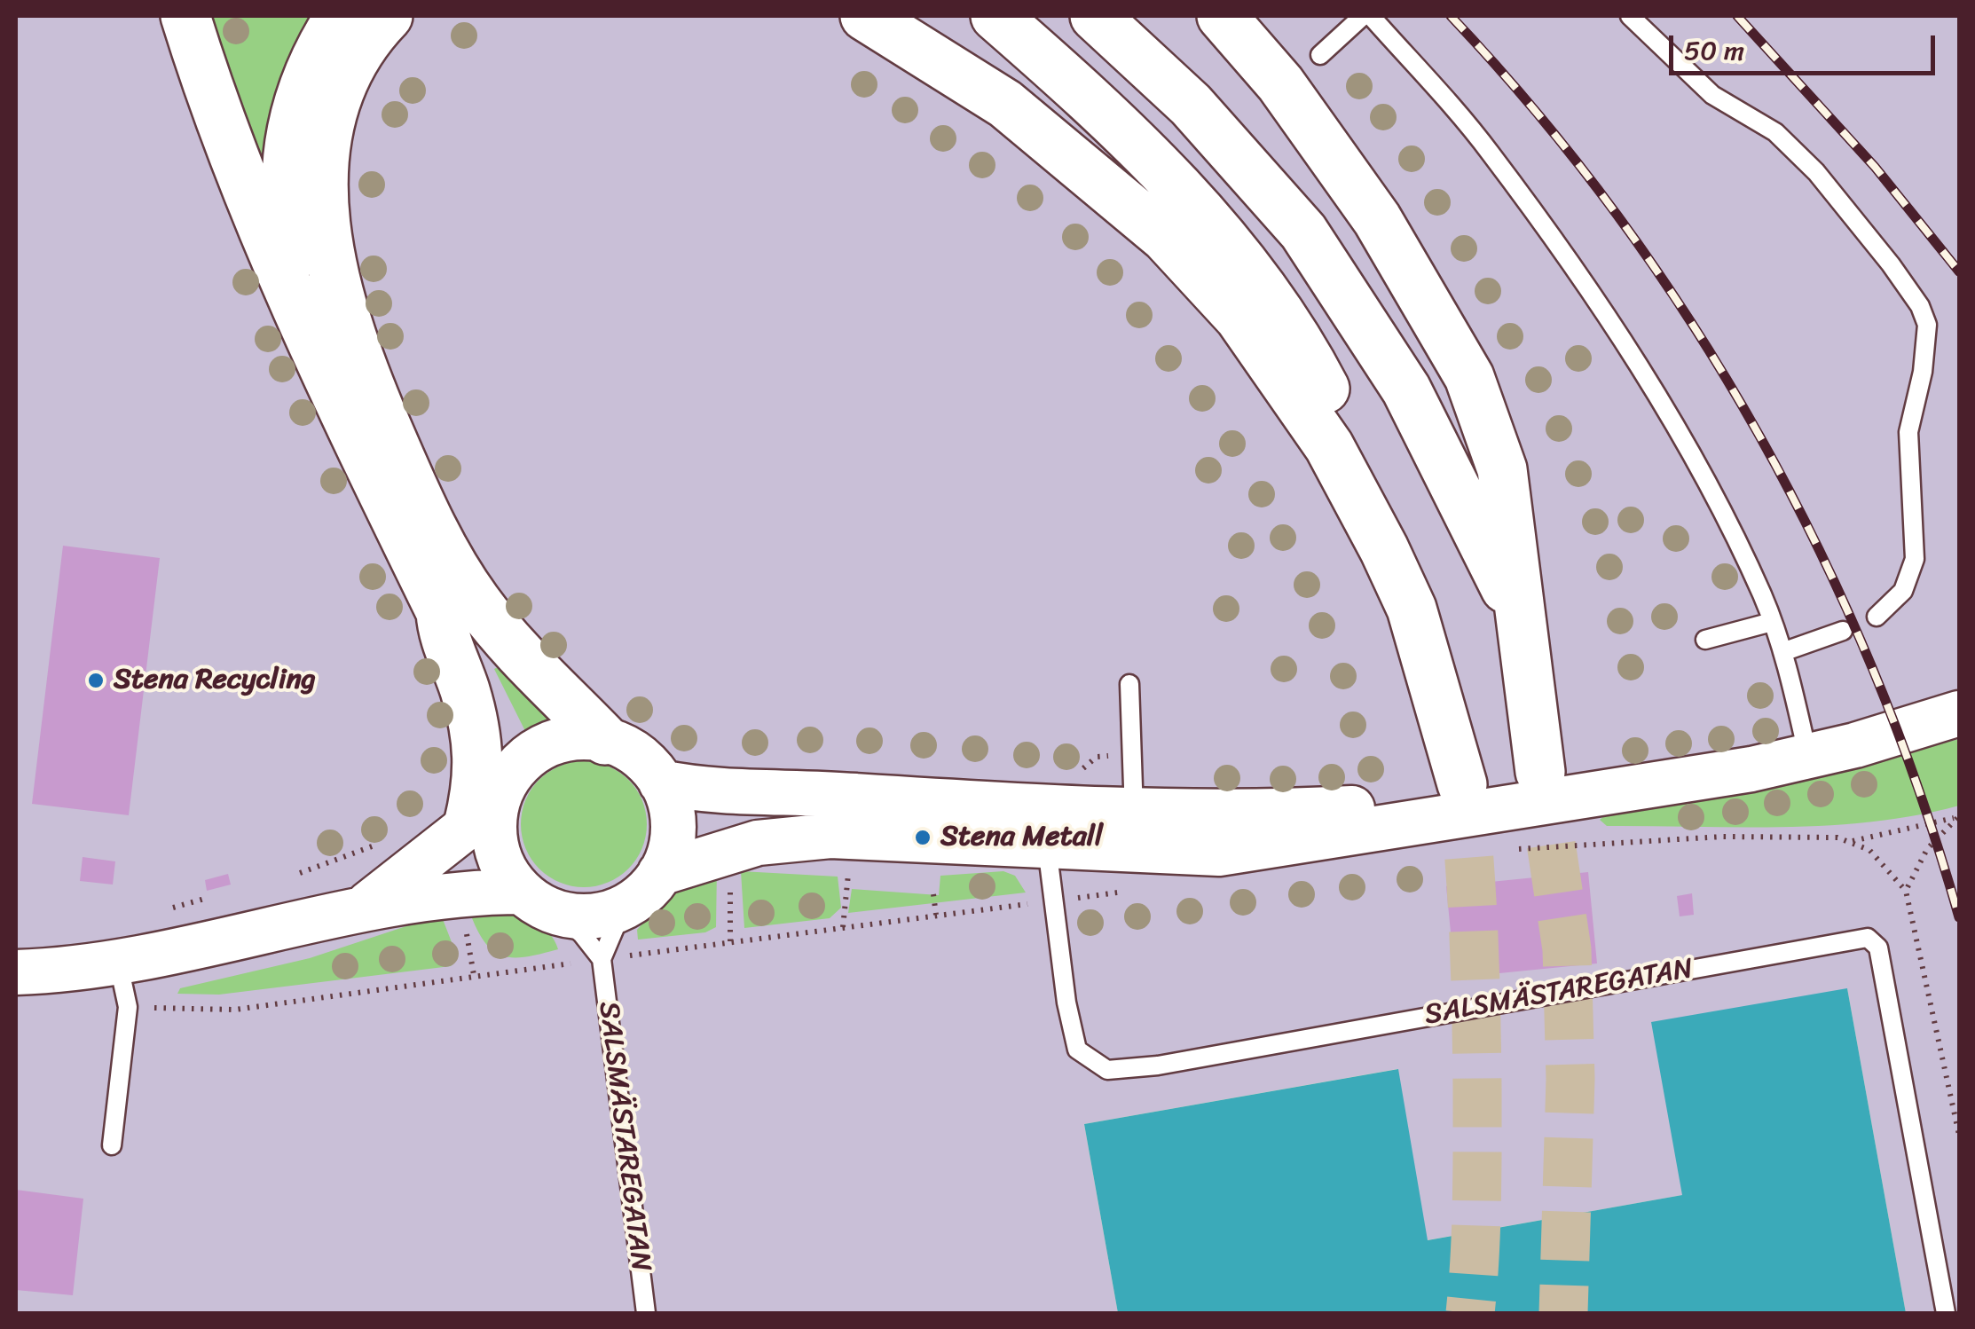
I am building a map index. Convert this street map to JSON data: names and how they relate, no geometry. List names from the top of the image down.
{
  "streets": {
    "lane": ["SALSMÄSTAREGATAN"]
  },
  "places": ["Stena Recycling", "Stena Metall"],
  "scale_bar": "50 m"
}
